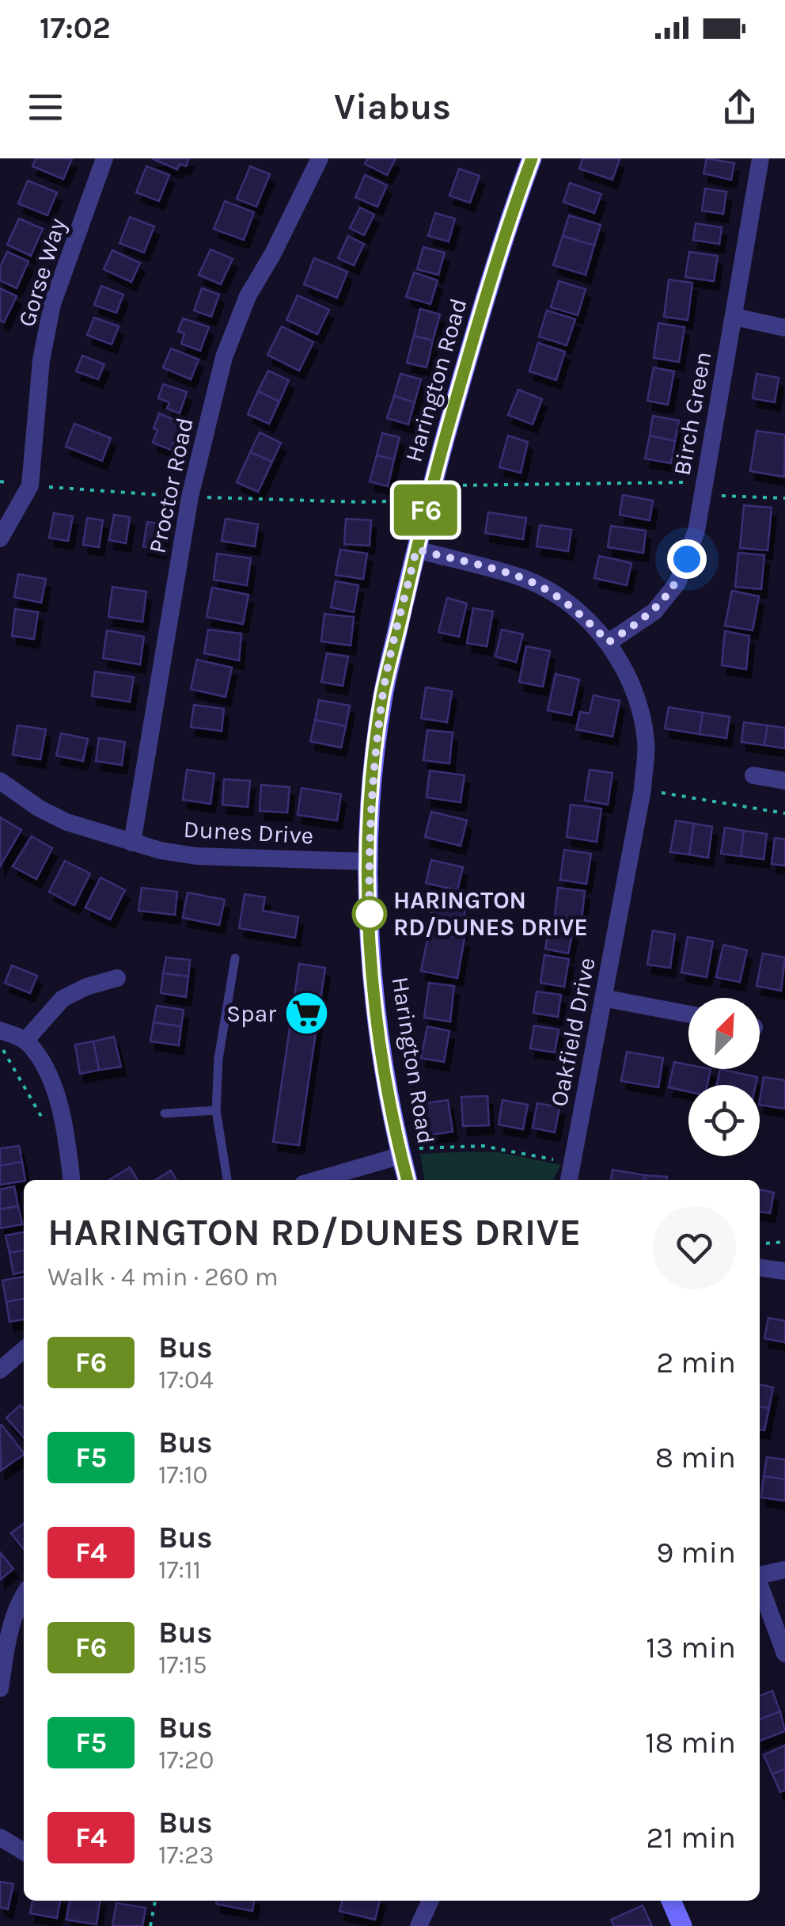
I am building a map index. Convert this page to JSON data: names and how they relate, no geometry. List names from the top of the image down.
{
  "streets": {
    "street": [
      "Gorse Way",
      "Harington Road",
      "Birch Green",
      "Proctor Road",
      "Dunes Drive",
      "Oakfield Drive"
    ]
  },
  "crossings": [
    ["Harington Road", "Dunes Drive"],
    ["Harington Road", "Oakfield Drive"],
    ["Birch Green", "Oakfield Drive"],
    ["Proctor Road", "Dunes Drive"]
  ],
  "places": {
    "other": ["HARINGTON RD/DUNES DRIVE"],
    "supermarket": ["Spar"]
  },
  "lines": ["bus line F6"],
  "north": "top right",
  "page": {
    "status": "17:02",
    "header": "Viabus",
    "on_map": "F6",
    "heading": ["HARINGTON RD/DUNES DRIVE", "Walk · 4 min · 260 m"],
    "list": [
      {
        "mark": "F6",
        "name": "Bus",
        "note": "17:04",
        "value": "2 min"
      },
      {
        "mark": "F5",
        "name": "Bus",
        "note": "17:10",
        "value": "8 min"
      },
      {
        "mark": "F4",
        "name": "Bus",
        "note": "17:11",
        "value": "9 min"
      },
      {
        "mark": "F6",
        "name": "Bus",
        "note": "17:15",
        "value": "13 min"
      },
      {
        "mark": "F5",
        "name": "Bus",
        "note": "17:20",
        "value": "18 min"
      },
      {
        "mark": "F4",
        "name": "Bus",
        "note": "17:23",
        "value": "21 min"
      }
    ]
  }
}
